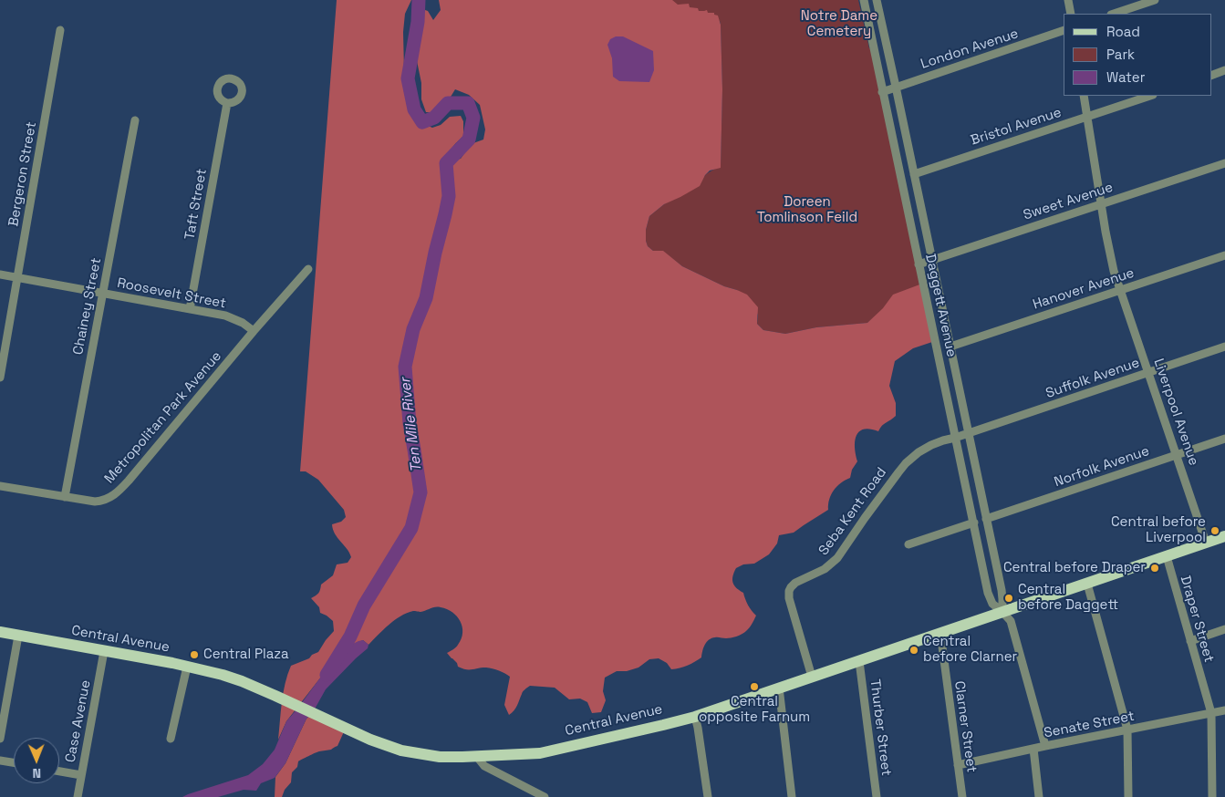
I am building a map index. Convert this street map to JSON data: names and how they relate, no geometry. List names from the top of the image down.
{
  "streets": {
    "main road": ["Central Avenue"],
    "street": [
      "London Avenue",
      "Bristol Avenue",
      "Bergeron Street",
      "Sweet Avenue",
      "Taft Street",
      "Hanover Avenue",
      "Roosevelt Street",
      "Daggett Avenue",
      "Chainey Street",
      "Suffolk Avenue",
      "Liverpool Avenue",
      "Metropolitan Park Avenue",
      "Norfolk Avenue",
      "Seba Kent Road",
      "Draper Street",
      "Case Avenue",
      "Senate Street",
      "Clarner Street",
      "Thurber Street"
    ]
  },
  "crossings": [
    ["London Avenue", "Daggett Avenue"],
    ["Bristol Avenue", "Daggett Avenue"],
    ["Bristol Avenue", "Liverpool Avenue"],
    ["Bergeron Street", "Roosevelt Street"],
    ["Sweet Avenue", "Daggett Avenue"],
    ["Sweet Avenue", "Liverpool Avenue"],
    ["Taft Street", "Roosevelt Street"],
    ["Hanover Avenue", "Daggett Avenue"],
    ["Hanover Avenue", "Liverpool Avenue"],
    ["Roosevelt Street", "Chainey Street"],
    ["Roosevelt Street", "Metropolitan Park Avenue"],
    ["Daggett Avenue", "Suffolk Avenue"],
    ["Daggett Avenue", "Norfolk Avenue"],
    ["Daggett Avenue", "Seba Kent Road"],
    ["Daggett Avenue", "Central Avenue"],
    ["Daggett Avenue", "Senate Street"],
    ["Chainey Street", "Metropolitan Park Avenue"],
    ["Suffolk Avenue", "Liverpool Avenue"],
    ["Suffolk Avenue", "Seba Kent Road"],
    ["Liverpool Avenue", "Norfolk Avenue"],
    ["Liverpool Avenue", "Central Avenue"],
    ["Seba Kent Road", "Central Avenue"],
    ["Draper Street", "Central Avenue"],
    ["Draper Street", "Senate Street"],
    ["Central Avenue", "Case Avenue"],
    ["Central Avenue", "Clarner Street"],
    ["Central Avenue", "Thurber Street"],
    ["Senate Street", "Clarner Street"]
  ],
  "water": ["Ten Mile River"],
  "parks": ["Notre Dame Cemetery", "Doreen Tomlinson Feild"],
  "places": [
    "Central before Liverpool",
    "Central before Draper",
    "Central before Daggett",
    "Central before Clarner",
    "Central Plaza",
    "Central opposite Farnum"
  ],
  "legend": ["Road", "Park", "Water"],
  "north": "bottom"
}
